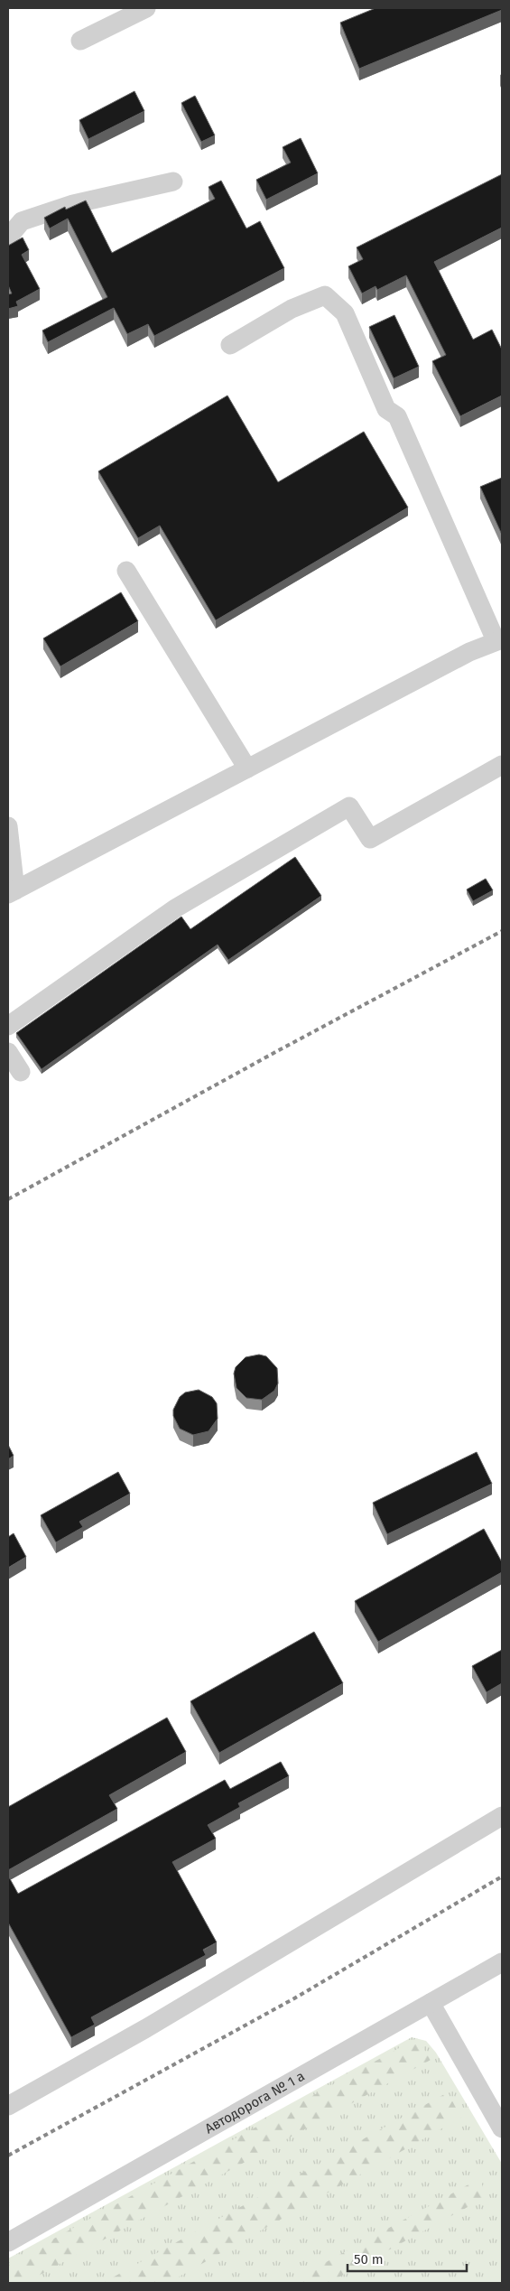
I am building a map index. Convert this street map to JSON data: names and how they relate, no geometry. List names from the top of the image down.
{
  "streets": {
    "street": ["Автодорога № 1 а"]
  },
  "scale_bar": "50 m"
}
